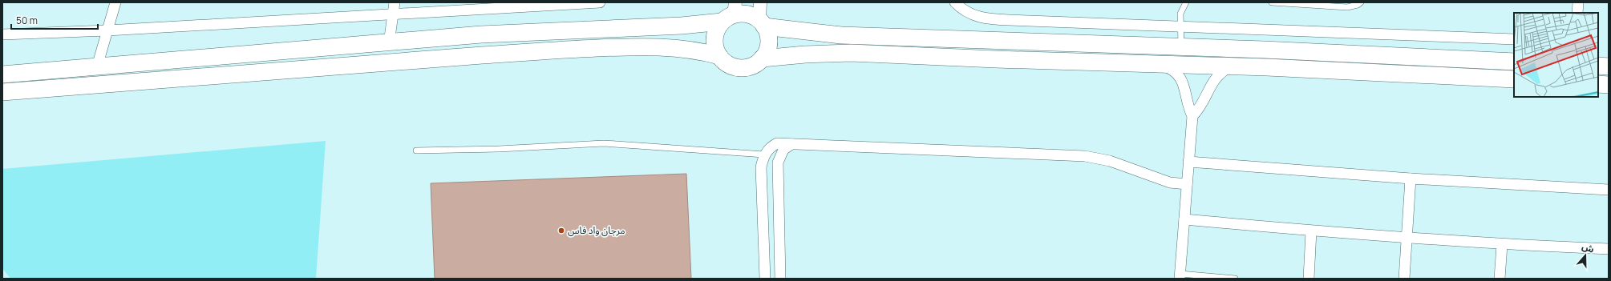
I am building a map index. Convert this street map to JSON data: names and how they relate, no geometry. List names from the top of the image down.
{
  "places": ["مرجان واد فاس"],
  "scale_bar": "50 m",
  "north": "top"
}
